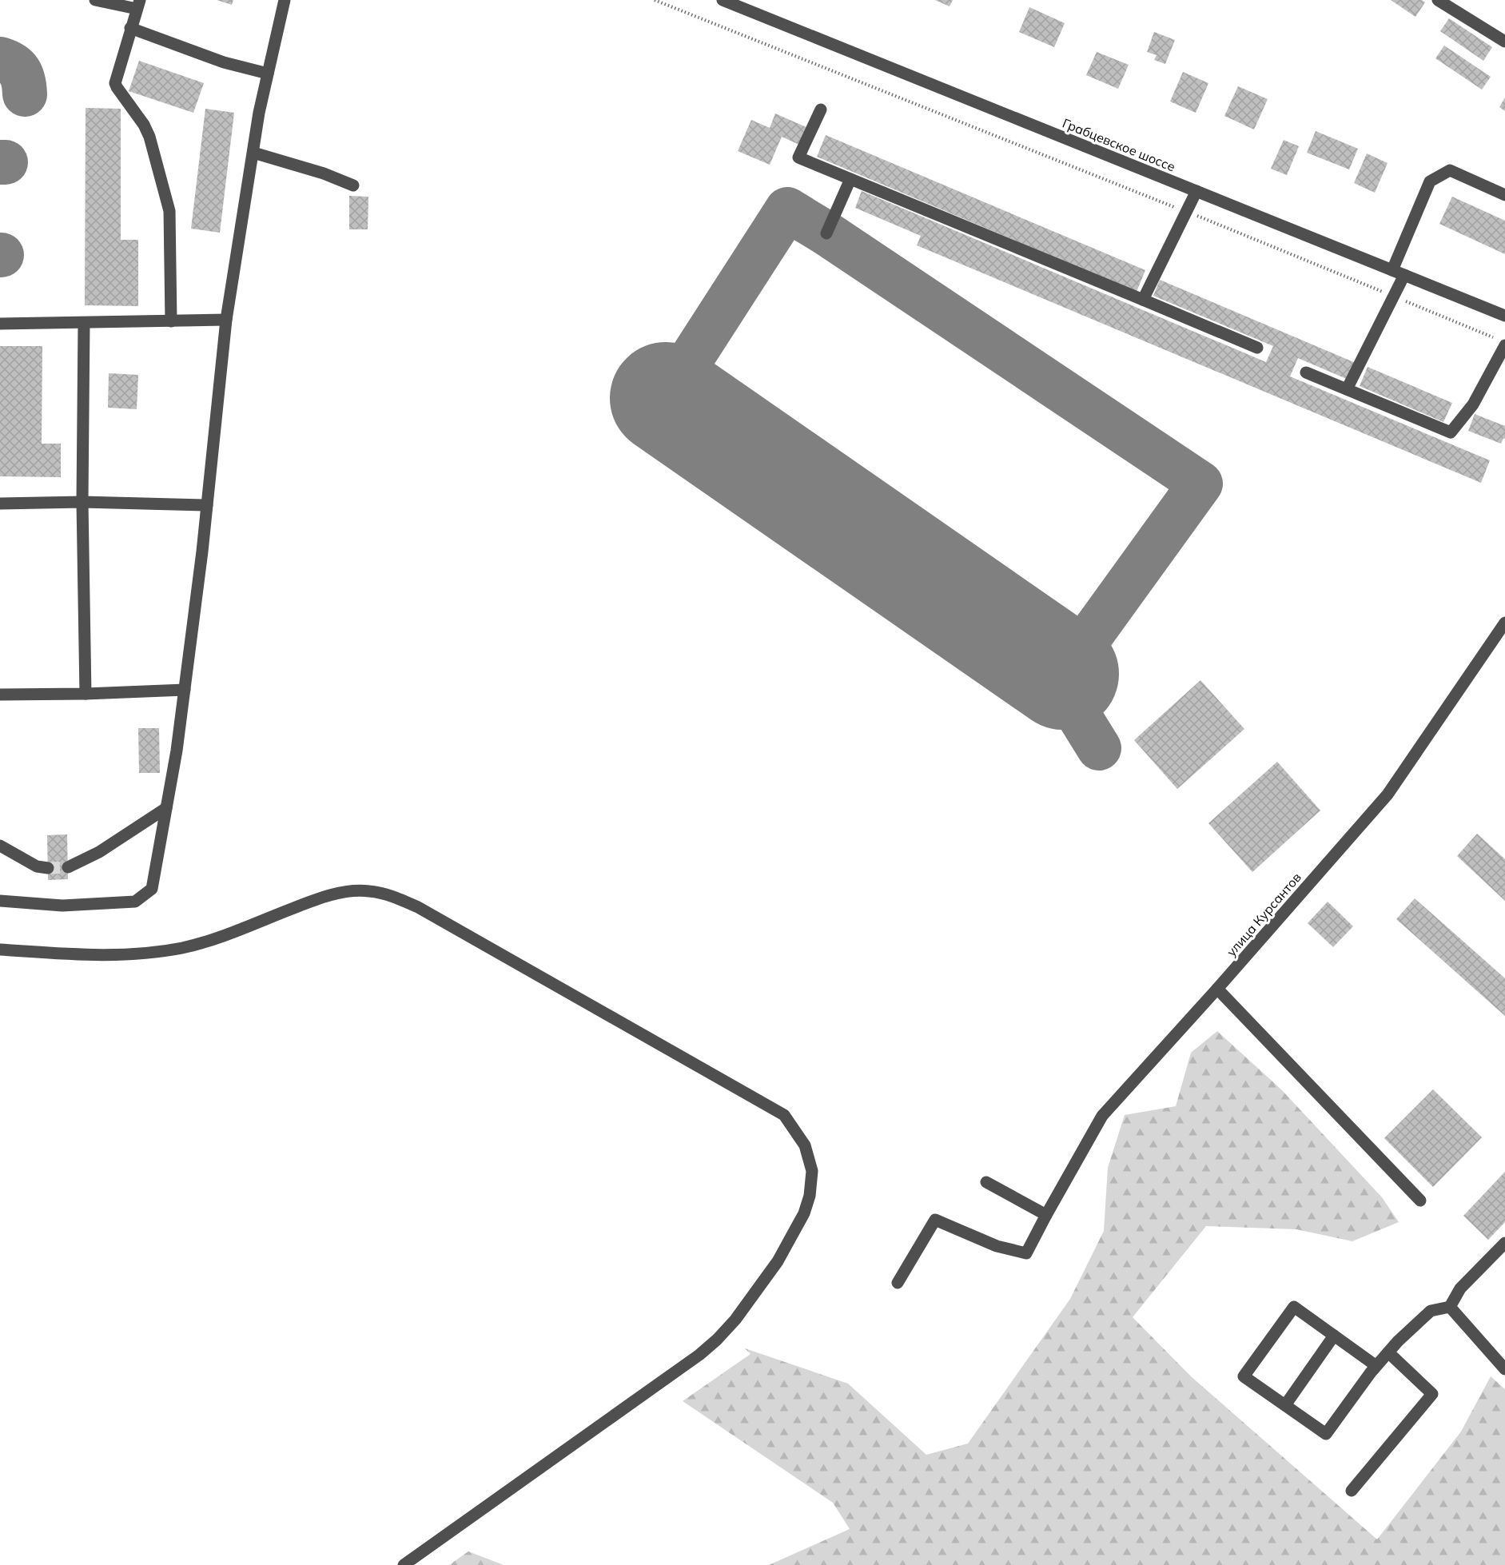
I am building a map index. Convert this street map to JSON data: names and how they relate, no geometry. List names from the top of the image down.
{
  "streets": {
    "street": ["Грабцевское шоссе", "улица Курсантов"]
  }
}
